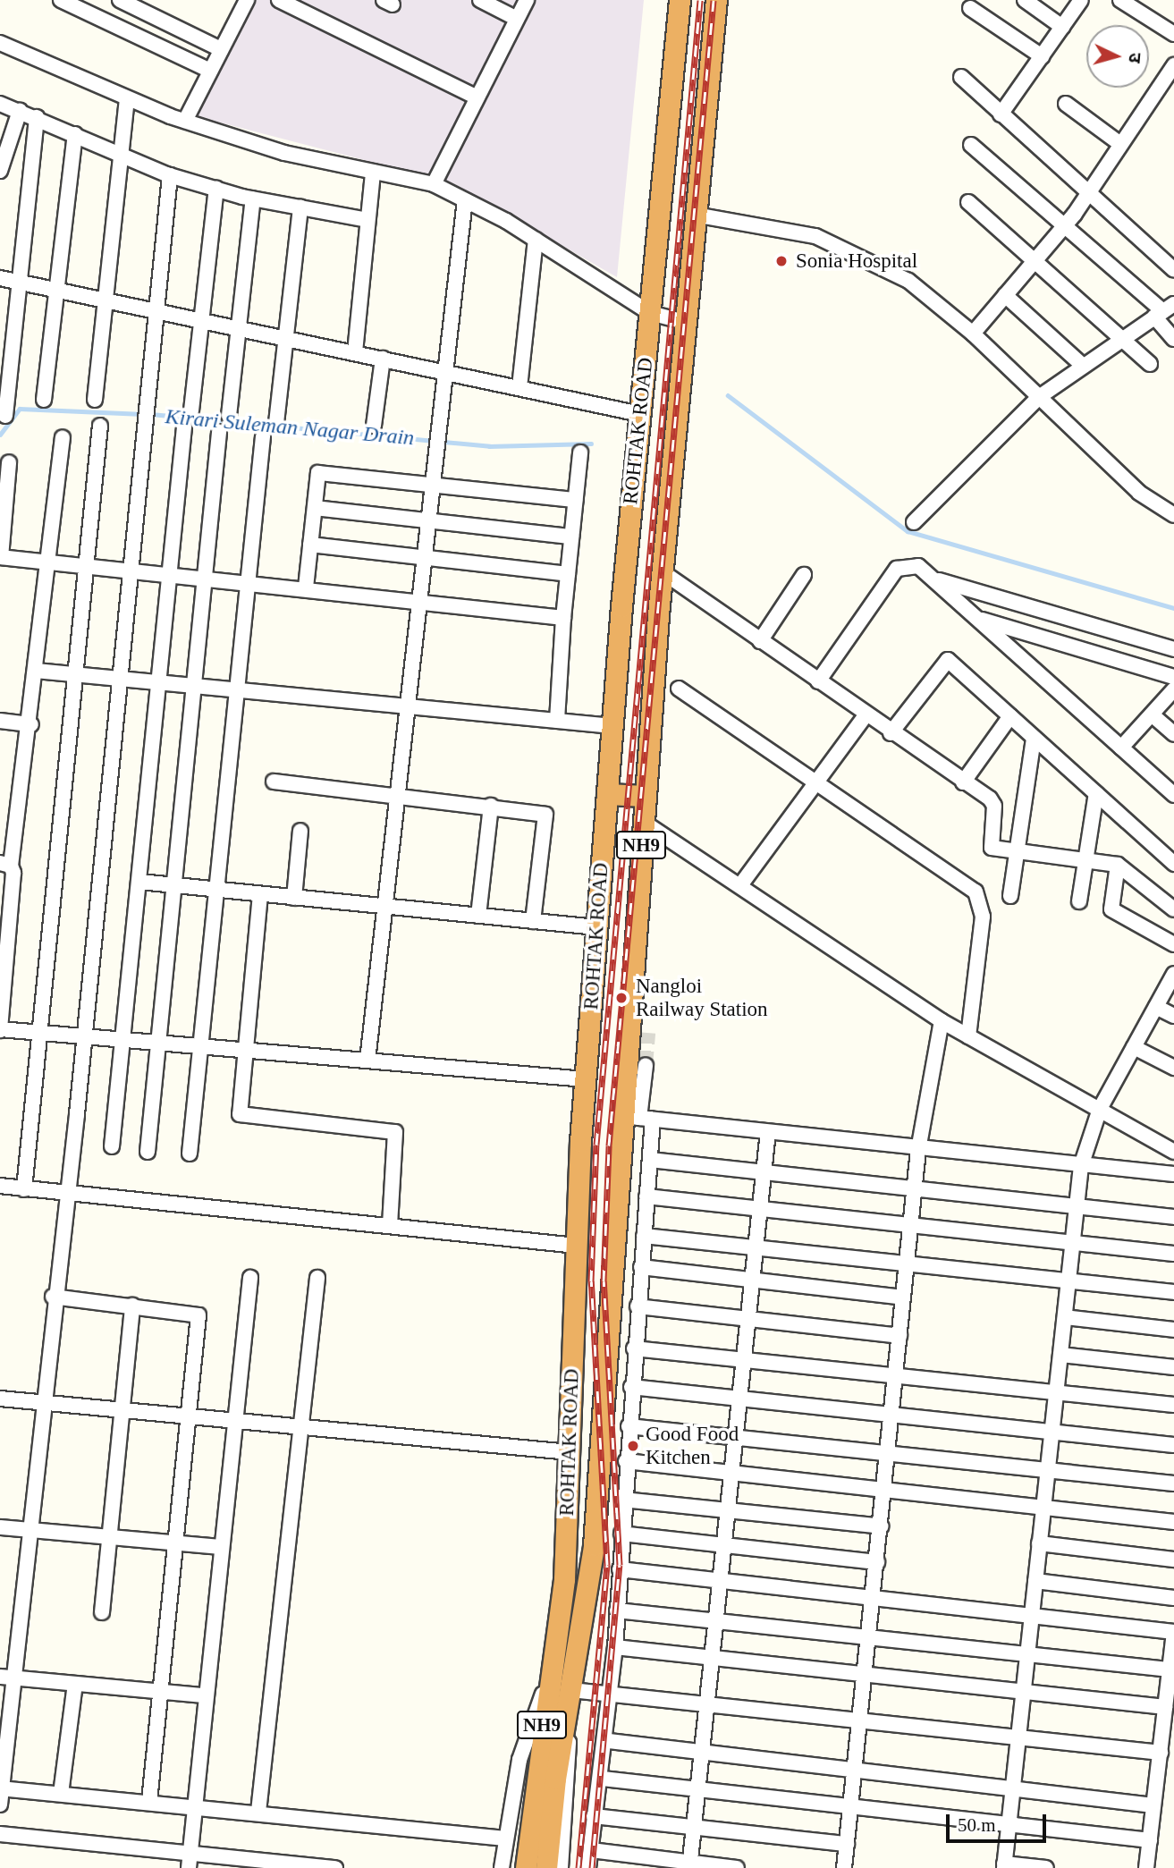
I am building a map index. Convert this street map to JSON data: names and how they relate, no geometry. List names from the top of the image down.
{
  "streets": {
    "highway": ["ROHTAK ROAD", "NH9"]
  },
  "crossings": [
    ["ROHTAK ROAD", "NH9"]
  ],
  "water": ["Kirari Suleman Nagar Drain"],
  "places": ["Sonia Hospital", "Nangloi Railway Station", "Good Food Kitchen"],
  "scale_bar": "50 m",
  "north": "right"
}
